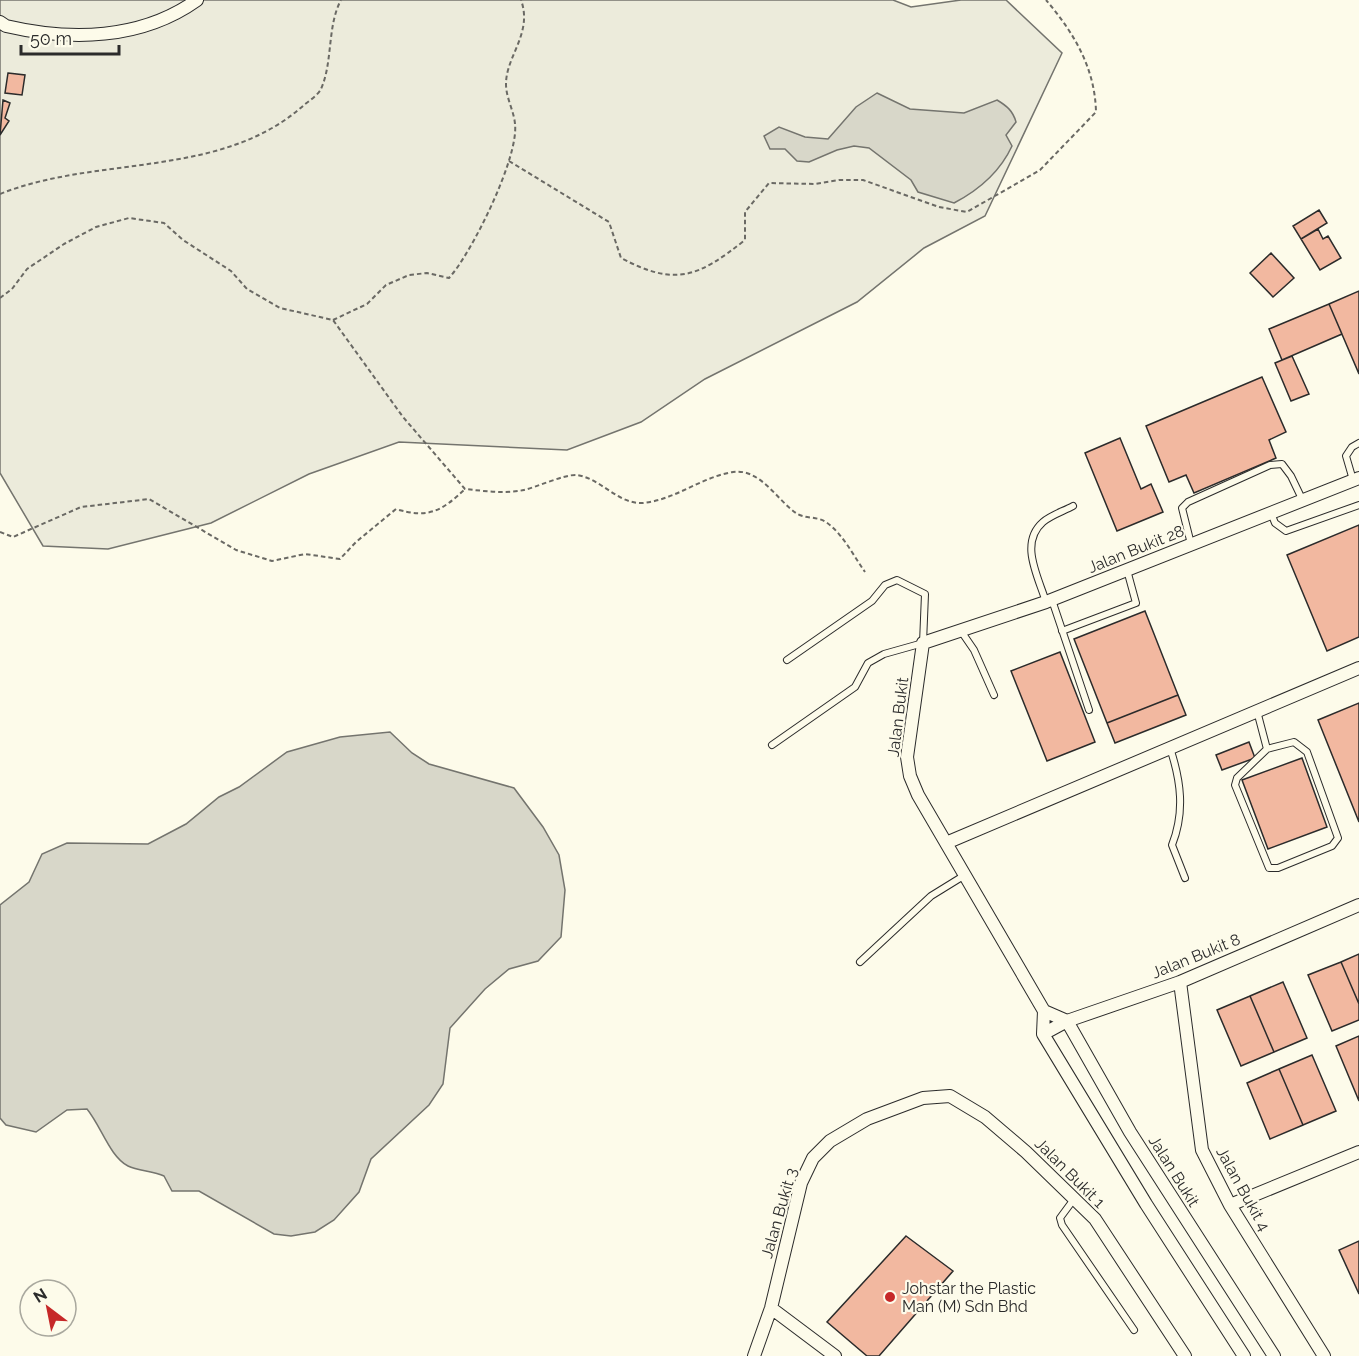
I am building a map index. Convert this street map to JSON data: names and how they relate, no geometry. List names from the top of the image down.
{
  "streets": {
    "street": [
      "Jalan Bukit 28",
      "Jalan Bukit",
      "Jalan Bukit 8",
      "Jalan Bukit 1",
      "Jalan Bukit 4",
      "Jalan Bukit 3"
    ]
  },
  "crossings": [
    ["Jalan Bukit 28", "Jalan Bukit"],
    ["Jalan Bukit", "Jalan Bukit 8"],
    ["Jalan Bukit 8", "Jalan Bukit 4"],
    ["Jalan Bukit 1", "Jalan Bukit 3"]
  ],
  "places": ["Johstar the Plastic Man (M) Sdn Bhd"],
  "scale_bar": "50 m",
  "north": "top left"
}
